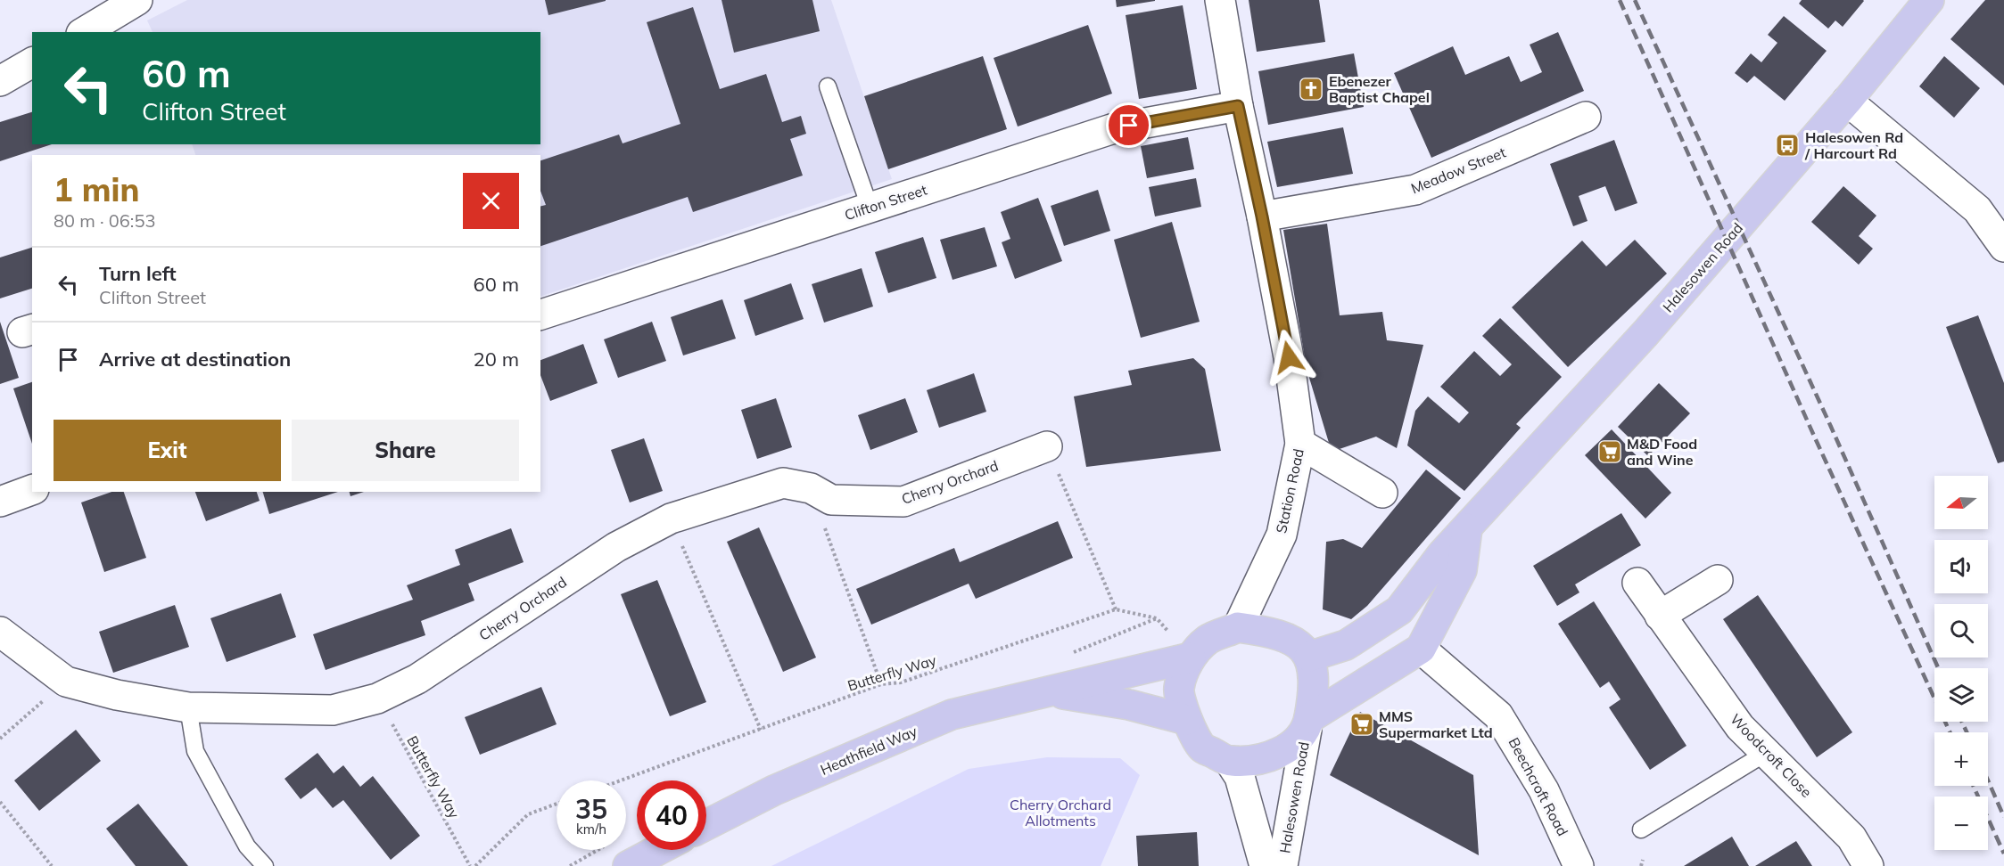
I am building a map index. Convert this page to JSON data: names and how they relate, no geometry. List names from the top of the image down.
{
  "streets": {
    "main road": ["Halesowen Road", "Heathfield Way"],
    "street": [
      "Meadow Street",
      "Clifton Street",
      "Cherry Orchard",
      "Station Road",
      "Woodcroft Close",
      "Beechcroft Road"
    ],
    "path": ["Butterfly Way"]
  },
  "crossings": [
    ["Meadow Street", "Station Road"],
    ["Clifton Street", "Station Road"],
    ["Halesowen Road", "Station Road"],
    ["Halesowen Road", "Heathfield Way"],
    ["Cherry Orchard", "Butterfly Way"],
    ["Station Road", "Heathfield Way"]
  ],
  "parks": ["Cherry Orchard Allotments"],
  "places": {
    "church": ["Ebenezer Baptist Chapel"],
    "bus stop": ["Halesowen Rd / Harcourt Rd"],
    "supermarket": ["M&D Food and Wine", "MMS Supermarket Ltd"]
  },
  "north": "left",
  "page": {
    "turn": ["60 m", "Clifton Street"],
    "heading": ["1 min", "80 m · 06:53"],
    "list": [
      {
        "name": "Turn left",
        "note": "Clifton Street",
        "value": "60 m"
      },
      {
        "name": "Arrive at destination",
        "value": "20 m"
      }
    ],
    "buttons": ["Exit", "Share"],
    "map_buttons": ["+", "−"],
    "speed": "35 km/h",
    "limit": "40"
  }
}
